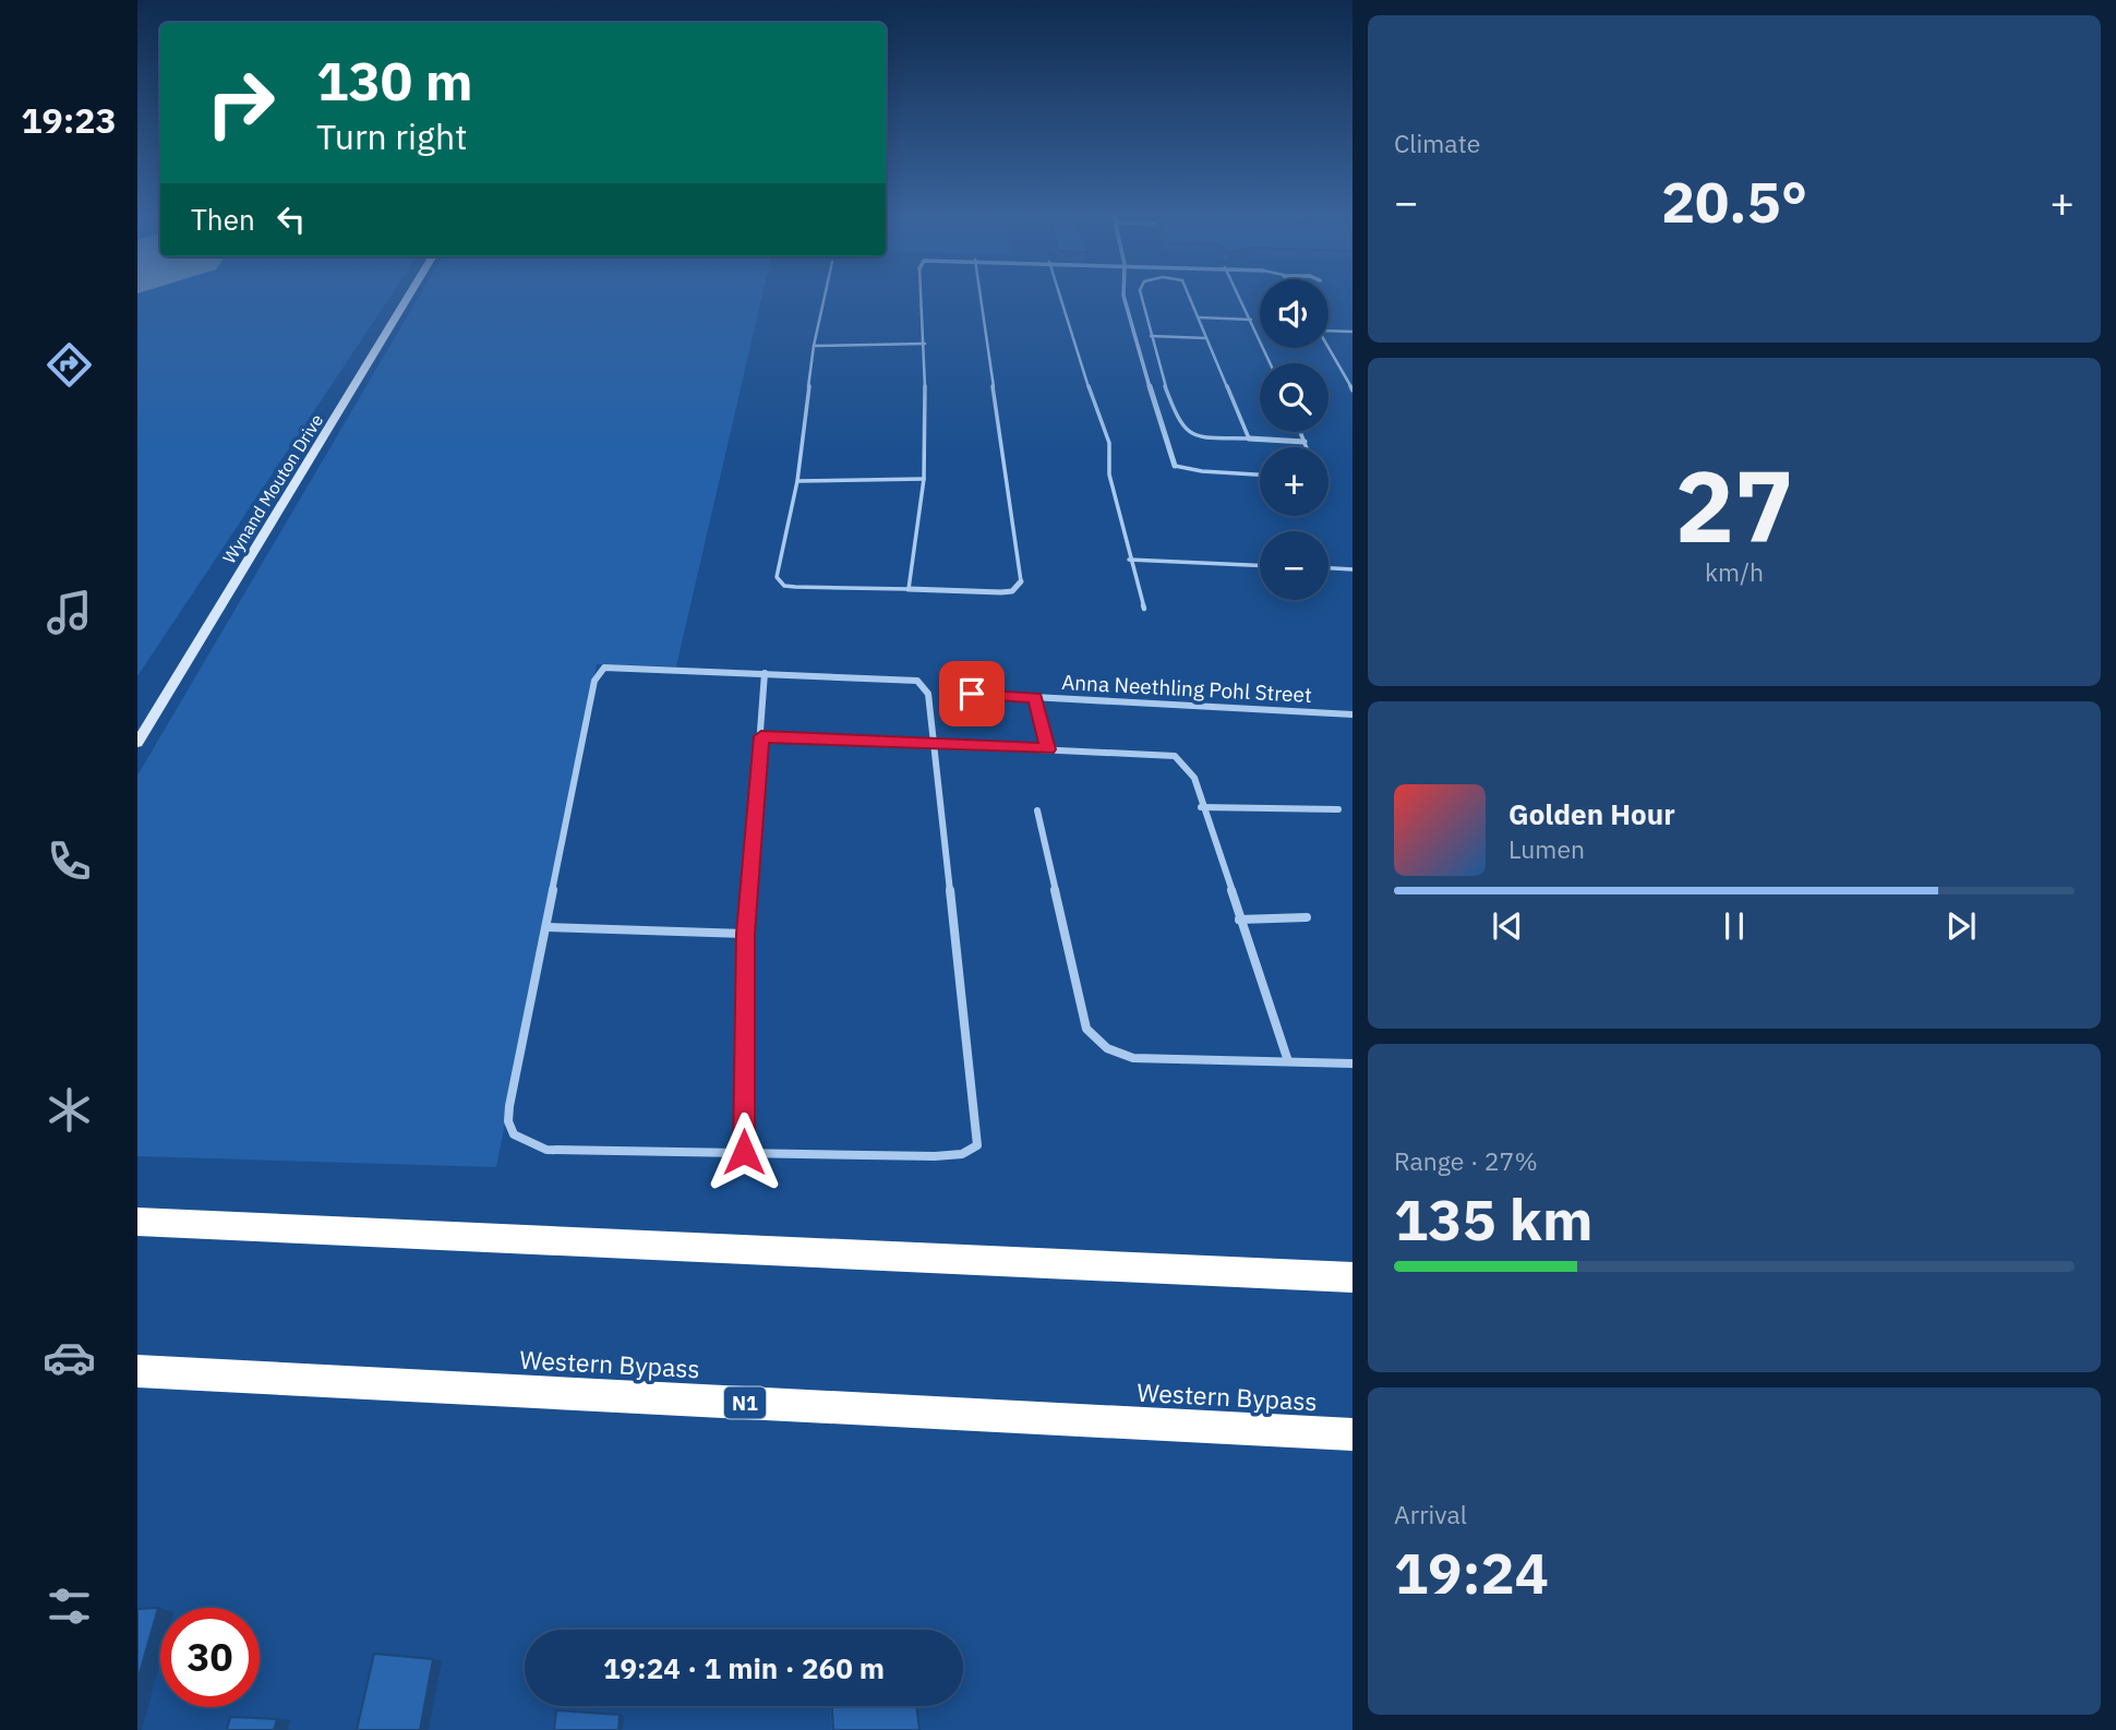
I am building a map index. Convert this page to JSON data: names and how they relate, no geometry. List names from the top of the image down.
{
  "streets": {
    "highway": ["Western Bypass", "N1"],
    "street": ["Wynand Mouton Drive", "Anna Neethling Pohl Street"]
  },
  "page": {
    "tabs": "19:23",
    "tile": [
      "Climate",
      ["27", "km/h"],
      ["Range · 27%", "135 km"],
      ["Arrival", "19:24"]
    ],
    "turn": ["130 m", "Turn right"],
    "heat": ["−", "20.5°", "+"],
    "then": "Then",
    "map_buttons": ["+", "−"],
    "song": ["Golden Hour", "Lumen"],
    "limit": "30",
    "trip": "19:24 · 1 min · 260 m"
  }
}
